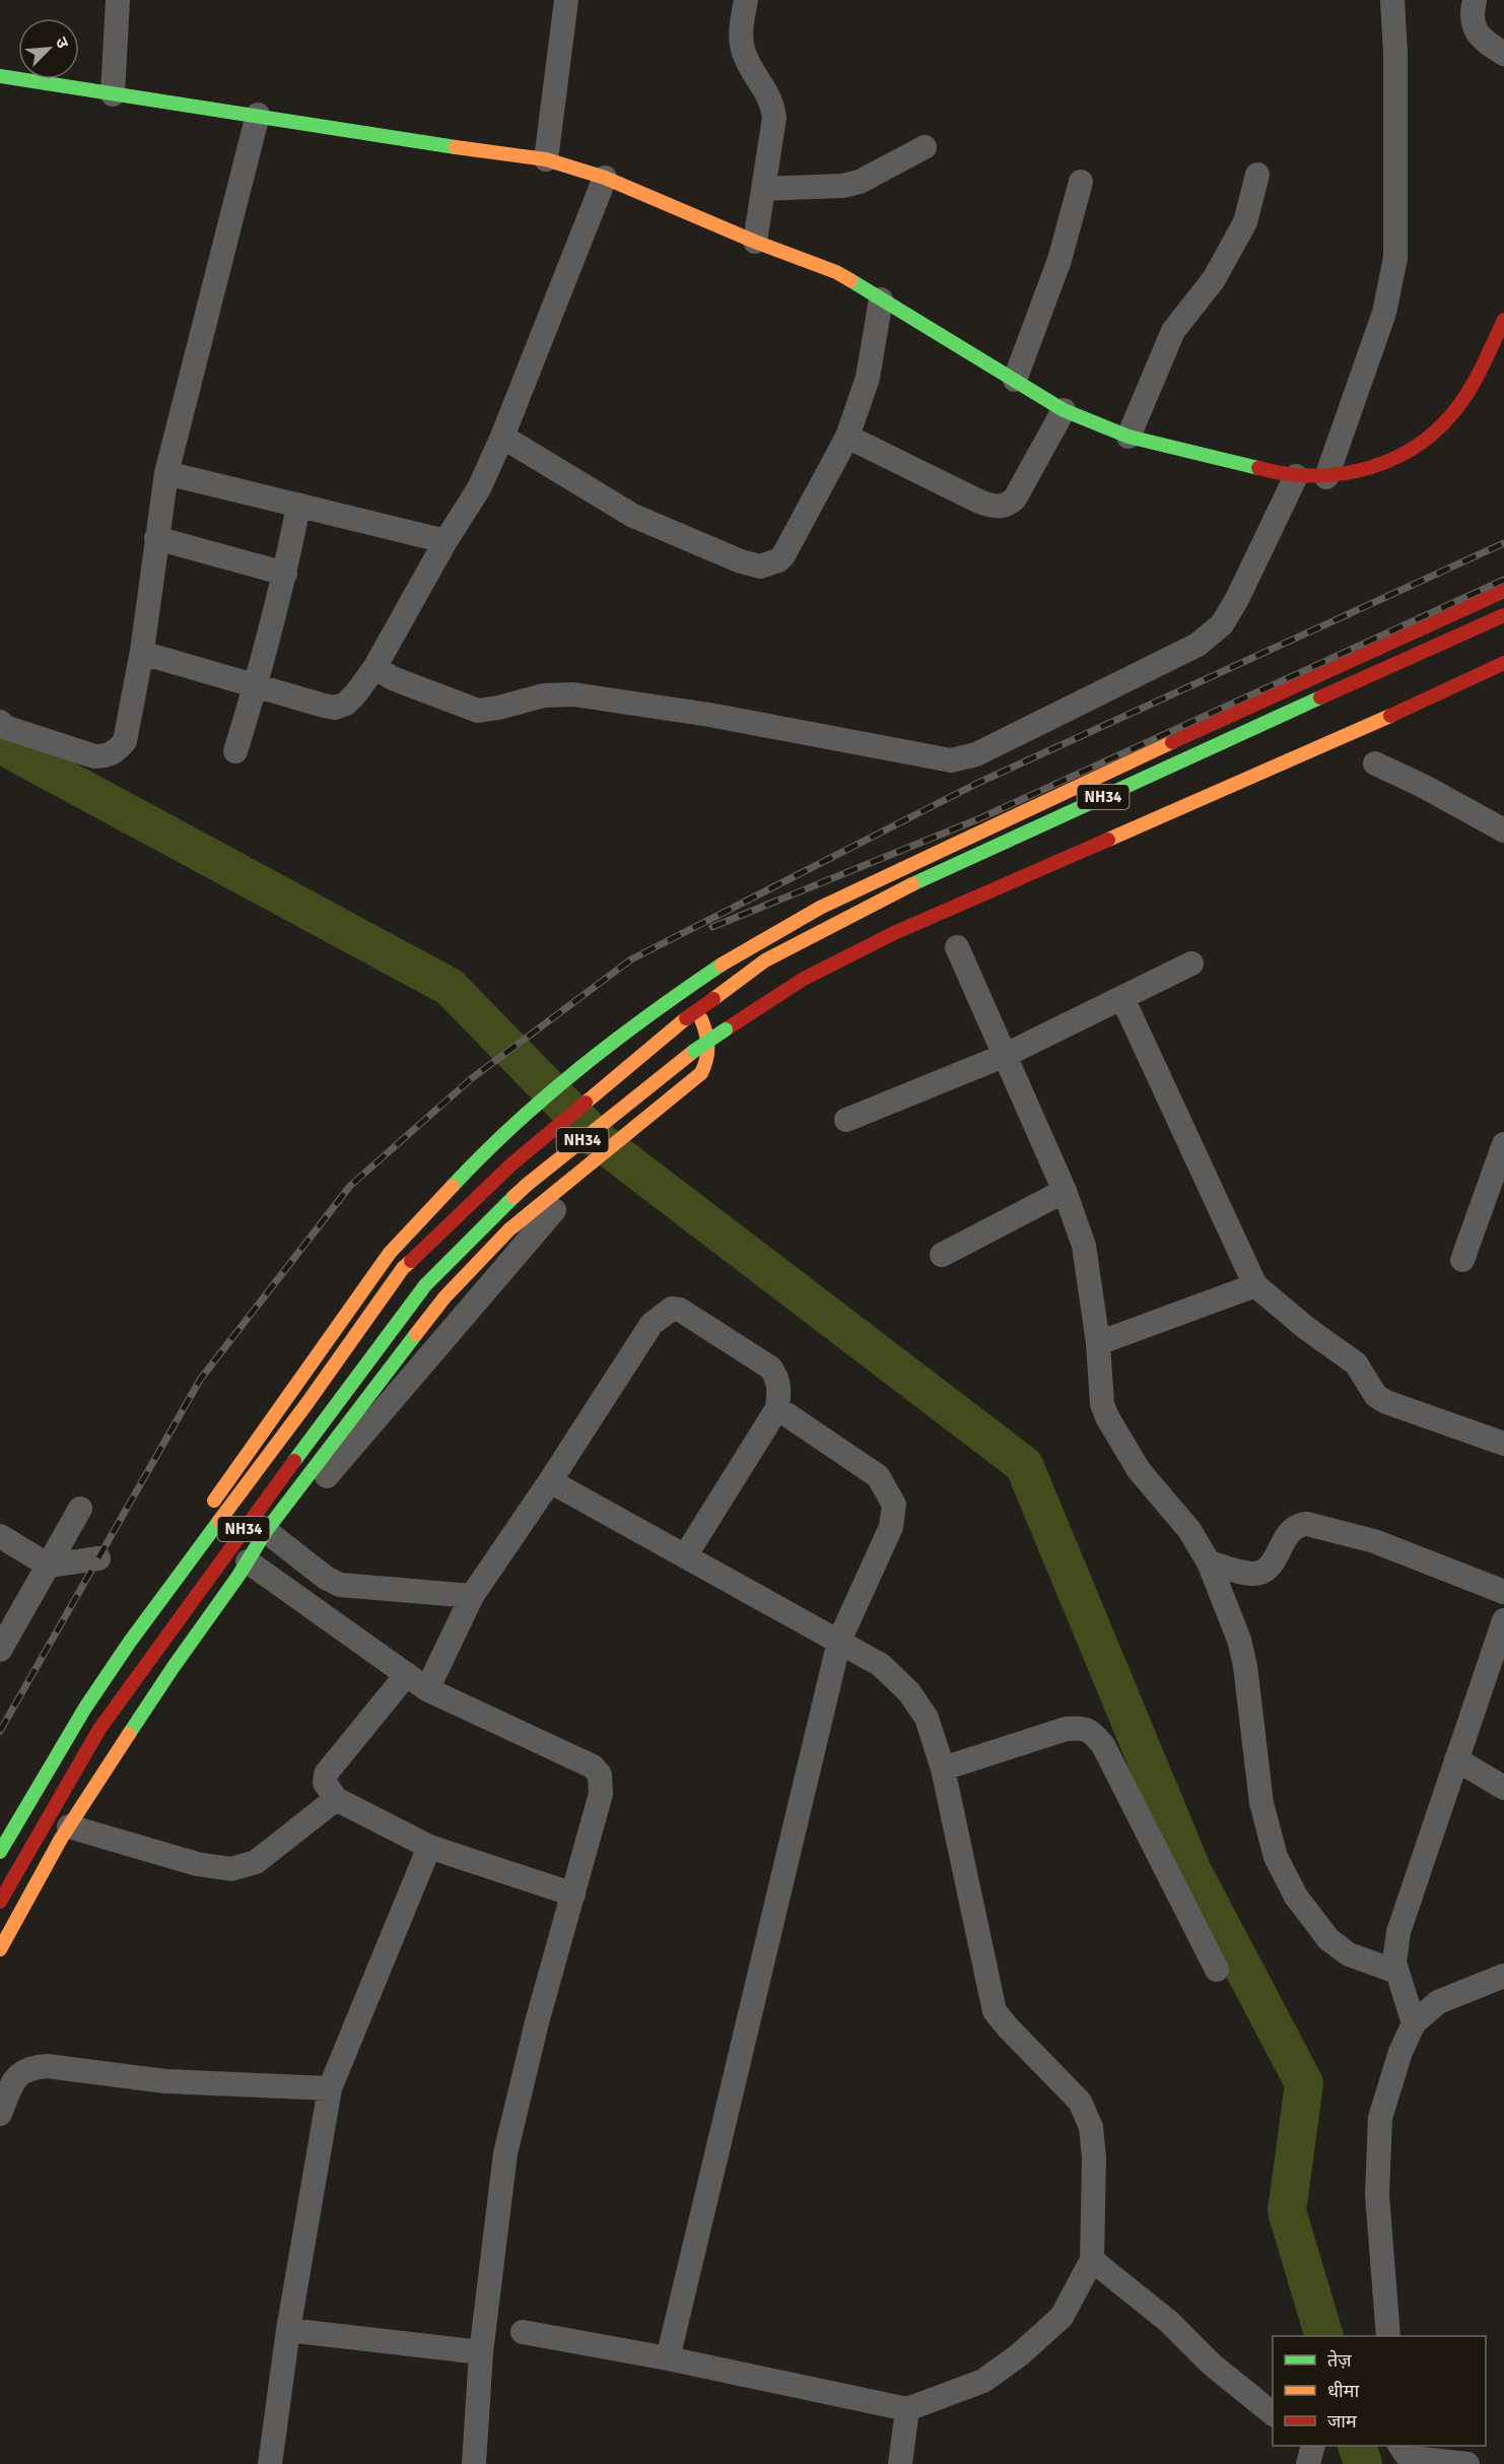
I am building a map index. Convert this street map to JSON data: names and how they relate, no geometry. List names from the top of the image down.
{
  "streets": {
    "main road": ["NH34"]
  },
  "legend": ["तेज़", "धीमा", "जाम"],
  "north": "top right"
}
